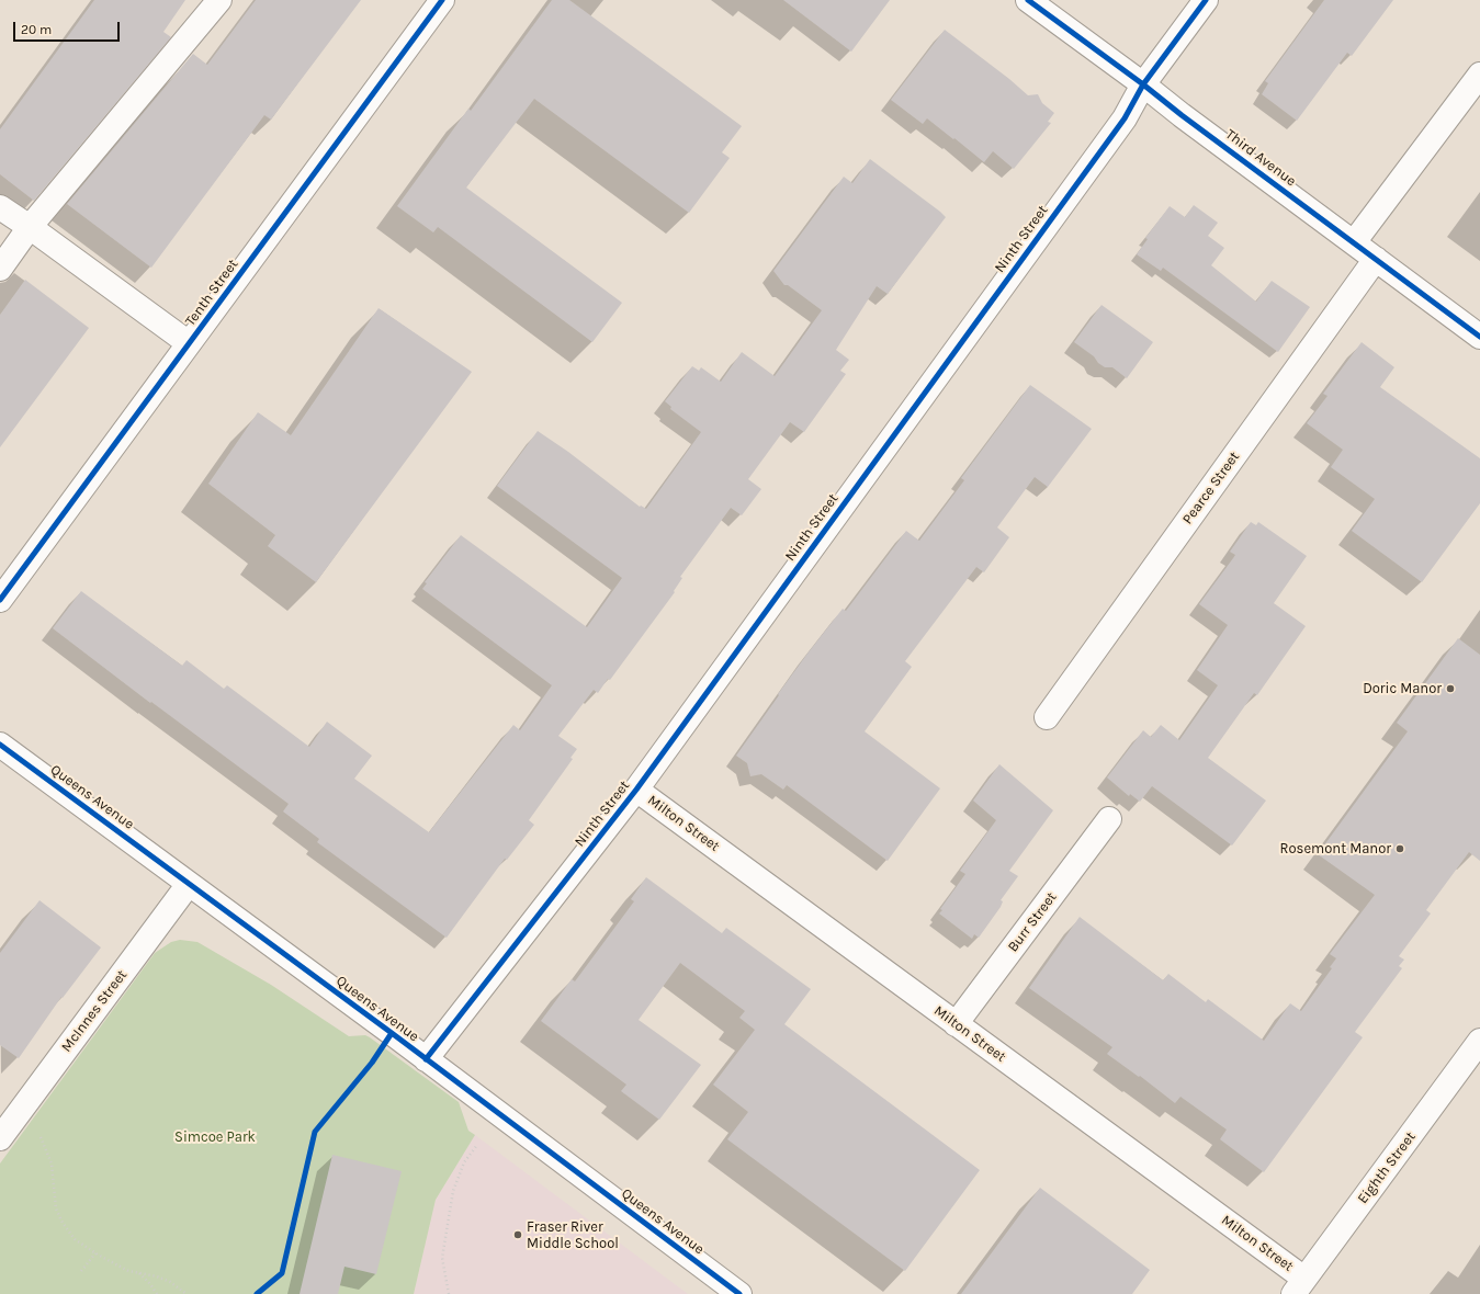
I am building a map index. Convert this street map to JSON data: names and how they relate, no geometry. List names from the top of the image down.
{
  "streets": {
    "street": [
      "Third Avenue",
      "Ninth Street",
      "Tenth Street",
      "Pearce Street",
      "Queens Avenue",
      "Milton Street",
      "Burr Street",
      "McInnes Street",
      "Eighth Street"
    ]
  },
  "crossings": [
    ["Third Avenue", "Ninth Street"],
    ["Third Avenue", "Pearce Street"],
    ["Ninth Street", "Queens Avenue"],
    ["Ninth Street", "Milton Street"],
    ["Queens Avenue", "McInnes Street"],
    ["Milton Street", "Burr Street"],
    ["Milton Street", "Eighth Street"]
  ],
  "parks": ["Simcoe Park"],
  "places": ["Doric Manor", "Rosemont Manor", "Fraser River Middle School"],
  "scale_bar": "20 m"
}
